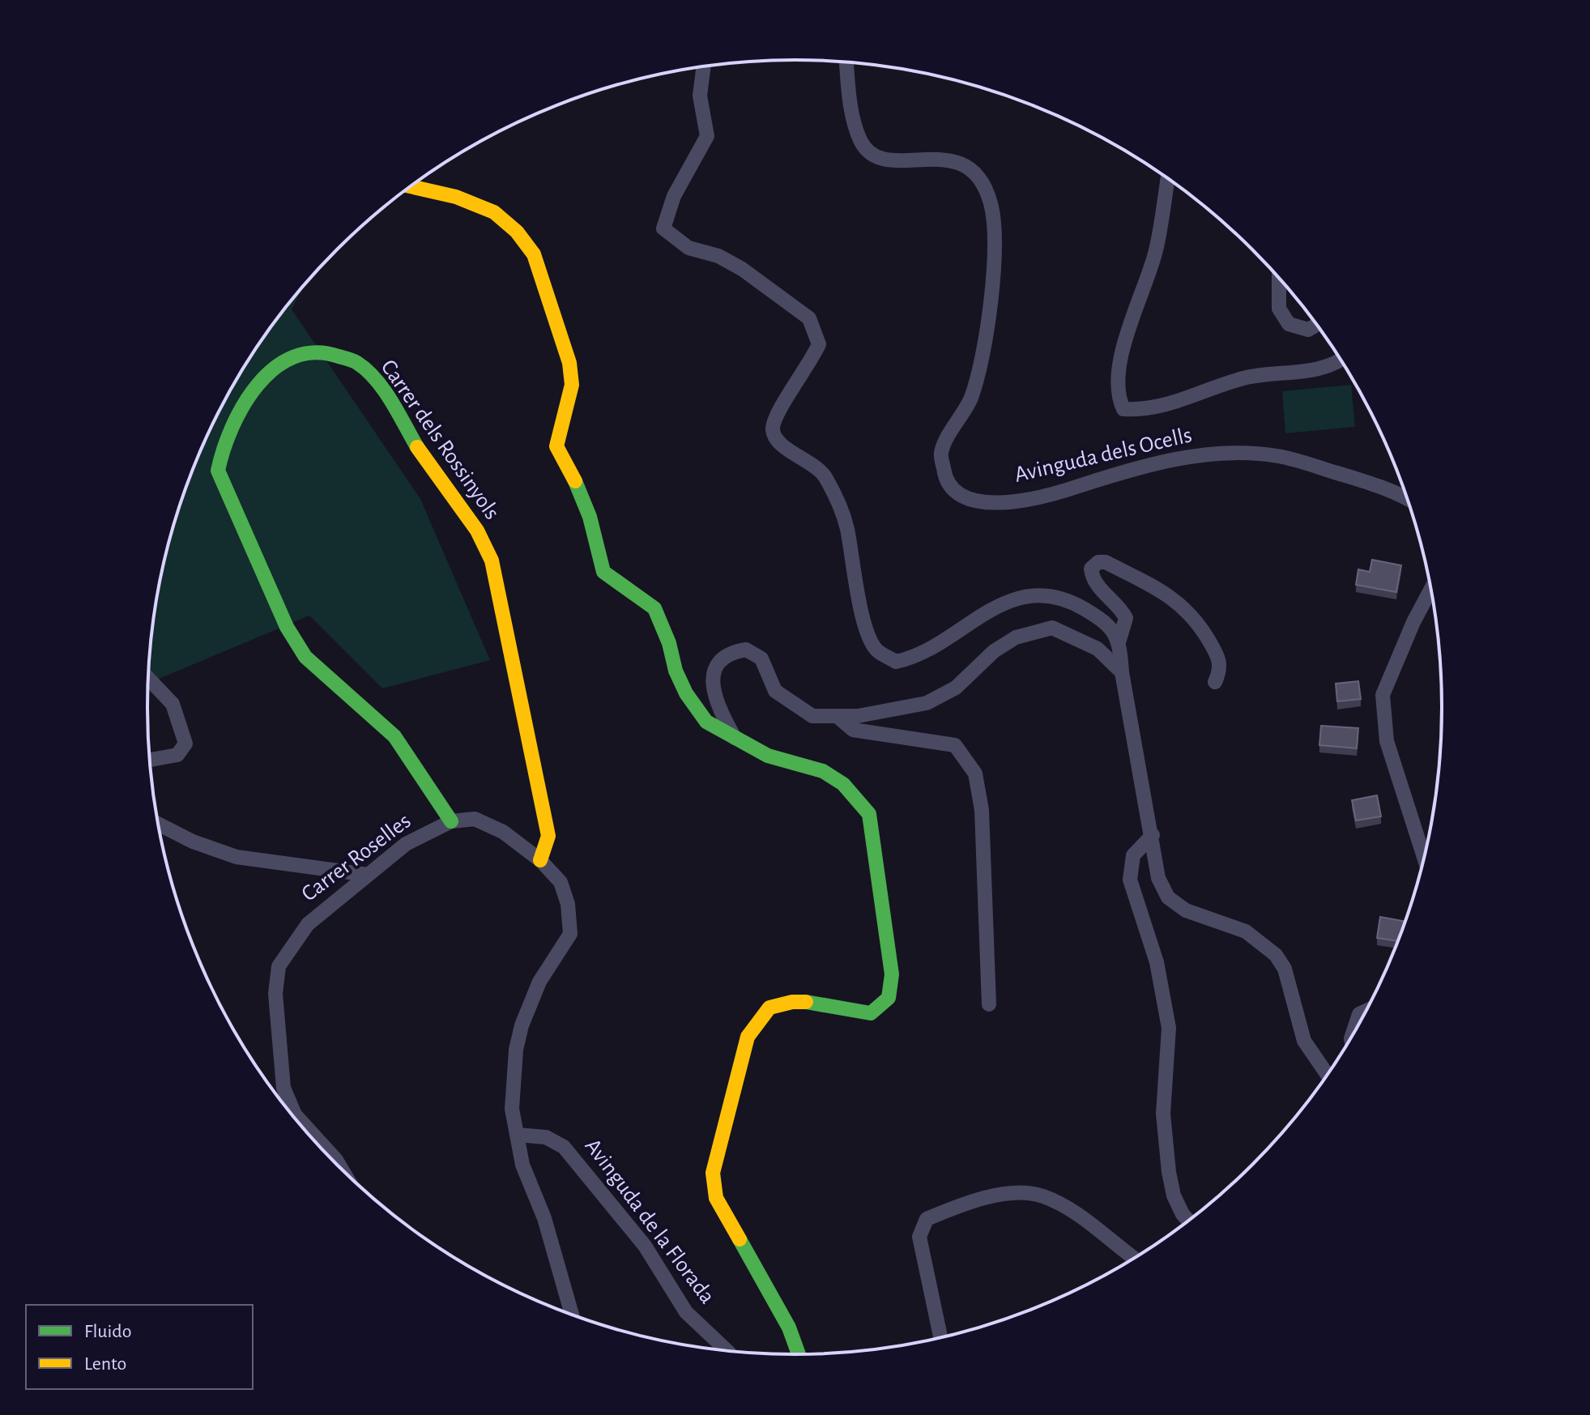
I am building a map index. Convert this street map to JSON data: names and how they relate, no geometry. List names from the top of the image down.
{
  "streets": {
    "street": [
      "Carrer dels Rossinyols",
      "Avinguda dels Ocells",
      "Carrer Roselles",
      "Avinguda de la Florada"
    ]
  },
  "crossings": [
    ["Carrer dels Rossinyols", "Carrer Roselles"],
    ["Carrer Roselles", "Avinguda de la Florada"]
  ],
  "legend": ["Fluido", "Lento"]
}
